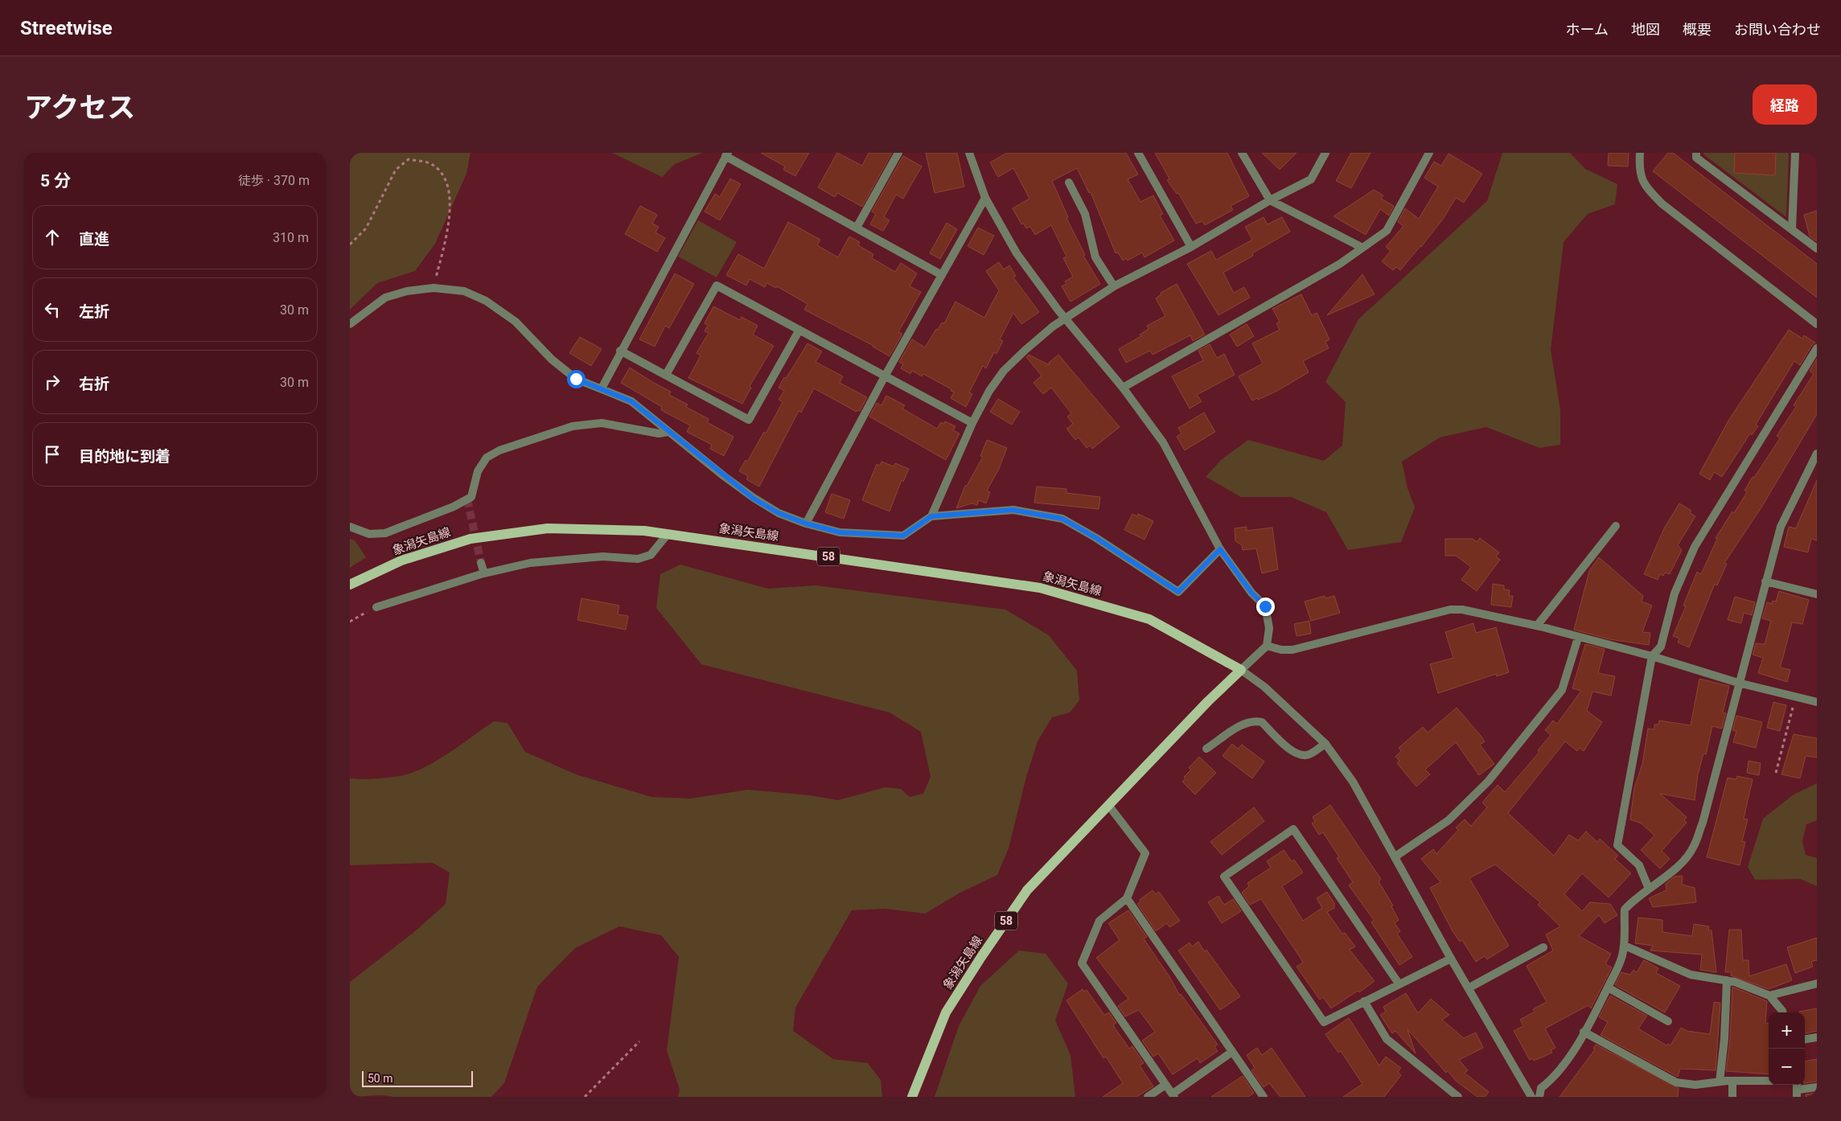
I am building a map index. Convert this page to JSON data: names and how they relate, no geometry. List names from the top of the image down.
{
  "streets": {
    "main road": ["象潟矢島線", "58"]
  },
  "scale_bar": "50 m",
  "page": {
    "header": "Streetwise",
    "nav": [
      "ホーム",
      "地図",
      "概要",
      "お問い合わせ"
    ],
    "title": "アクセス",
    "buttons": "経路",
    "heading": ["5 分", "徒歩 · 370 m"],
    "list": [
      ["直進", "310 m"],
      ["左折", "30 m"],
      ["右折", "30 m"],
      "目的地に到着"
    ],
    "map_buttons": ["+", "−"],
    "scale": "50 m"
  }
}
